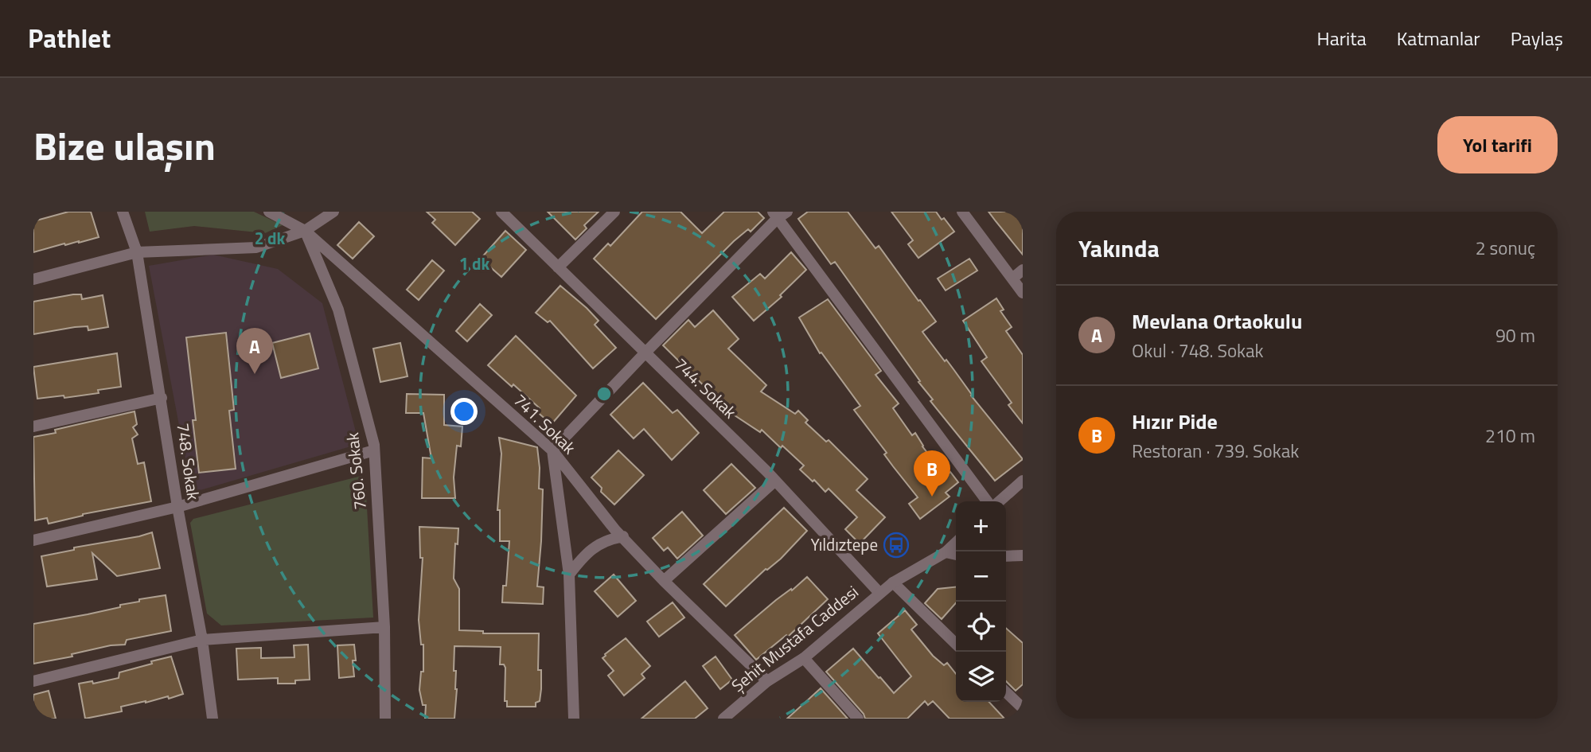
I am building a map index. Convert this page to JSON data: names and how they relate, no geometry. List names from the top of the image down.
{
  "streets": {
    "street": [
      "744. Sokak",
      "741. Sokak",
      "748. Sokak",
      "760. Sokak",
      "Şehit Mustafa Caddesi"
    ]
  },
  "crossings": [
    ["744. Sokak", "Şehit Mustafa Caddesi"],
    ["741. Sokak", "760. Sokak"],
    ["741. Sokak", "Şehit Mustafa Caddesi"]
  ],
  "places": {
    "bus stop": ["Yıldıztepe"]
  },
  "page": {
    "header": "Pathlet",
    "nav": ["Harita", "Katmanlar", "Paylaş"],
    "title": "Bize ulaşın",
    "buttons": "Yol tarifi",
    "heading": ["Yakında", "2 sonuç"],
    "list": [
      {
        "mark": "A",
        "name": "Mevlana Ortaokulu",
        "note": "Okul · 748. Sokak",
        "value": "90 m"
      },
      {
        "mark": "B",
        "name": "Hızır Pide",
        "note": "Restoran · 739. Sokak",
        "value": "210 m"
      }
    ],
    "pins": ["A", "B"],
    "map_buttons": ["+", "−"]
  },
  "rings": ["2 dk", "1 dk"]
}
